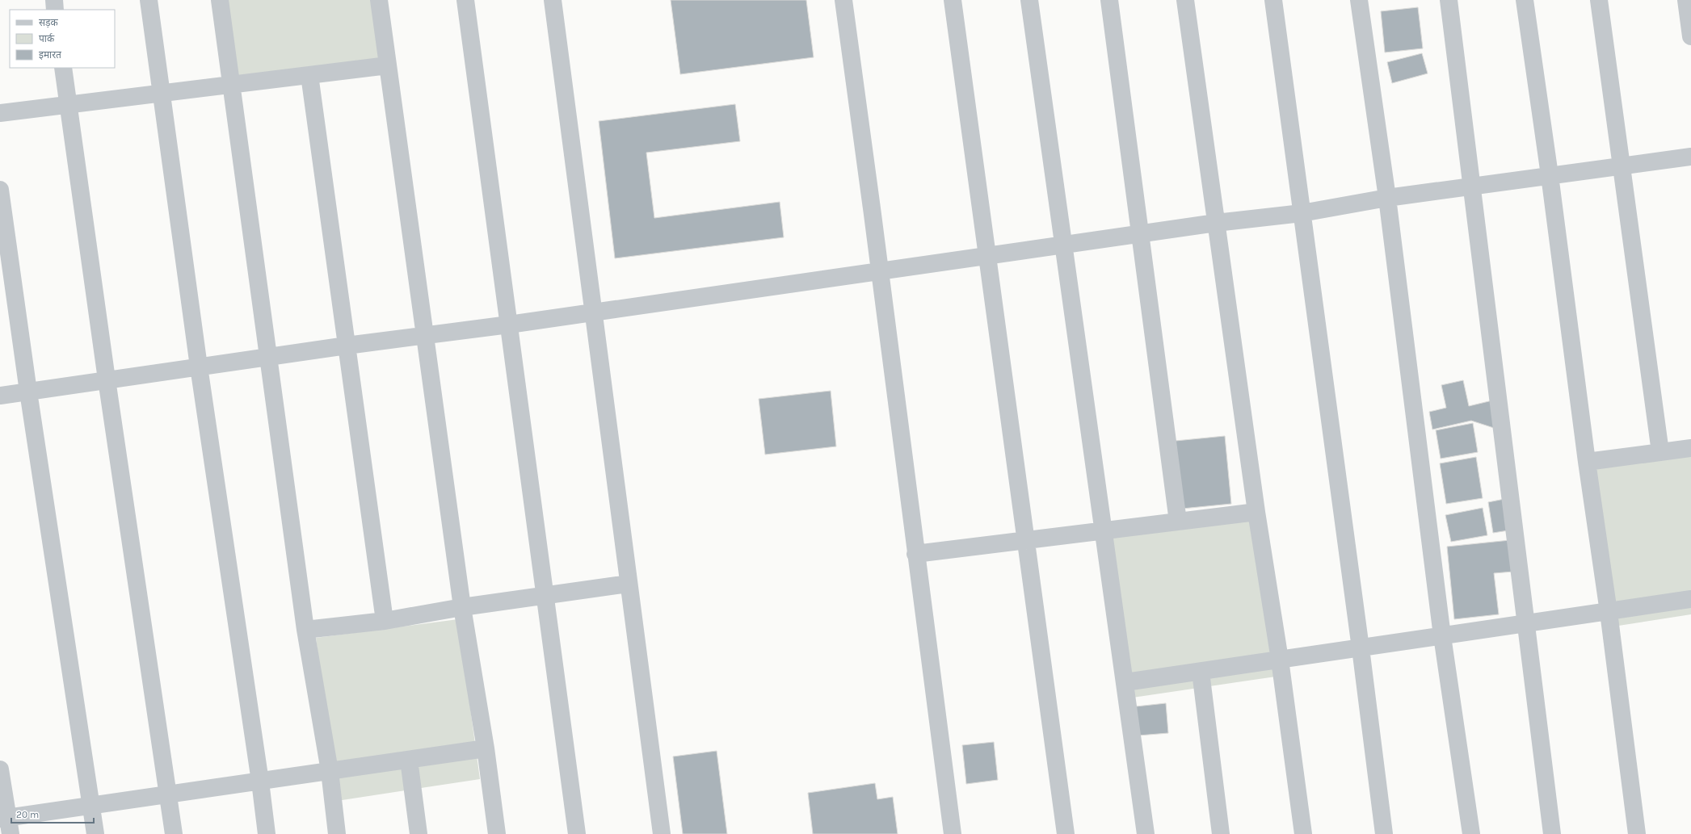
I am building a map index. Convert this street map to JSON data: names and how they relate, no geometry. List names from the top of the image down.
{
  "legend": ["सड़क", "पार्क", "इमारत"],
  "scale_bar": "20 m"
}
